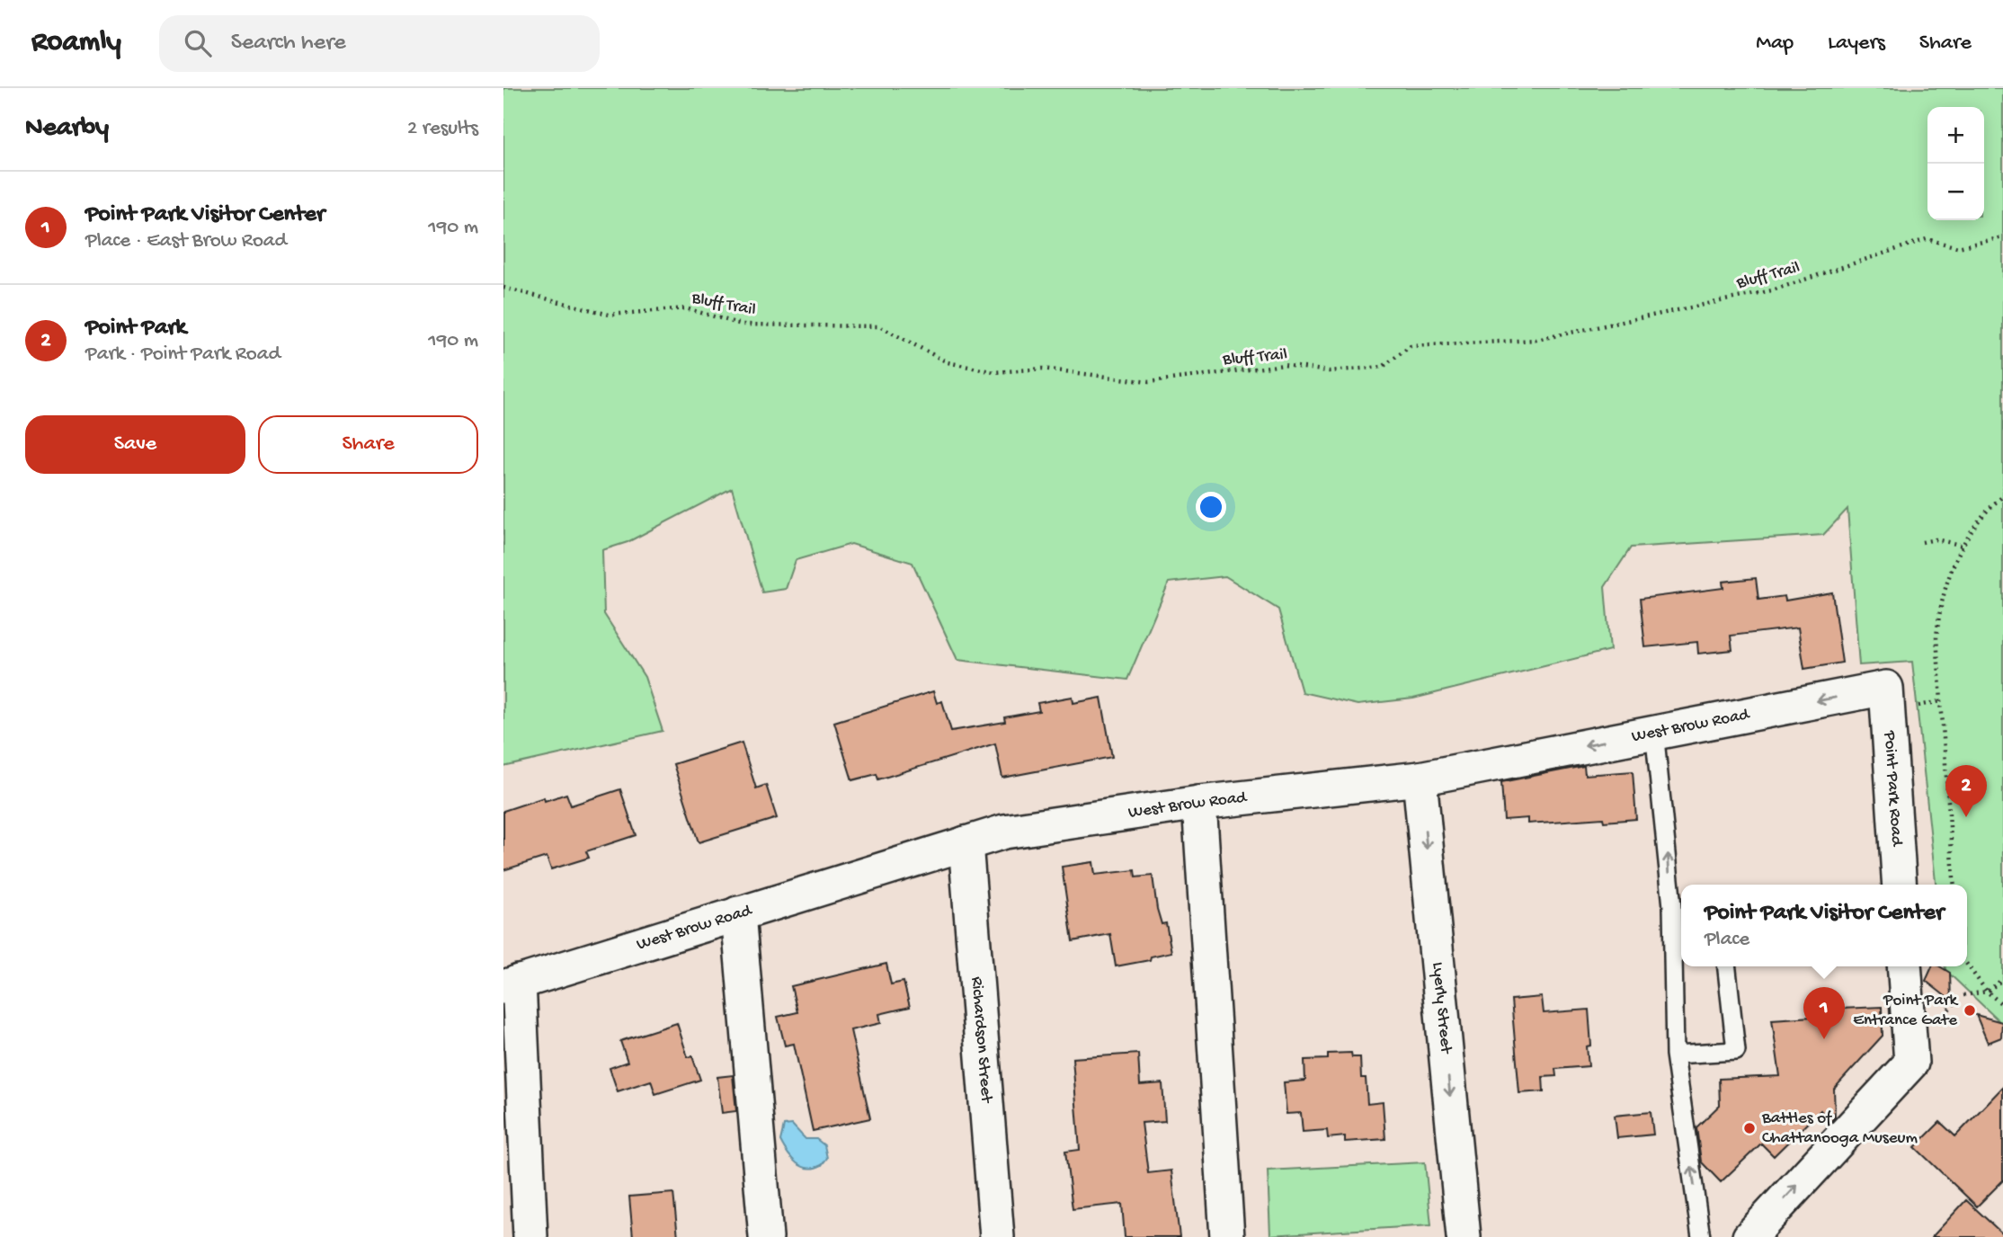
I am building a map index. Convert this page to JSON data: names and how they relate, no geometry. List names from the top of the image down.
{
  "streets": {
    "street": [
      "West Brow Road",
      "Point Park Road",
      "Lyerly Street",
      "Richardson Street"
    ],
    "path": ["Bluff Trail"]
  },
  "crossings": [
    ["West Brow Road", "Point Park Road"],
    ["West Brow Road", "Lyerly Street"],
    ["West Brow Road", "Richardson Street"]
  ],
  "places": ["Point Park Entrance Gate", "Battles of Chattanooga Museum"],
  "page": {
    "header": "Roamly",
    "search": "Search here",
    "nav": ["Map", "Layers", "Share"],
    "heading": ["Nearby", "2 results"],
    "map_buttons": ["+", "−"],
    "list": [
      {
        "mark": "1",
        "name": "Point Park Visitor Center",
        "note": "Place · East Brow Road",
        "value": "190 m"
      },
      {
        "mark": "2",
        "name": "Point Park",
        "note": "Park · Point Park Road",
        "value": "190 m"
      }
    ],
    "buttons": ["Save", "Share"],
    "pins": ["2", "1"],
    "popup": ["Point Park Visitor Center", "Place"]
  }
}
